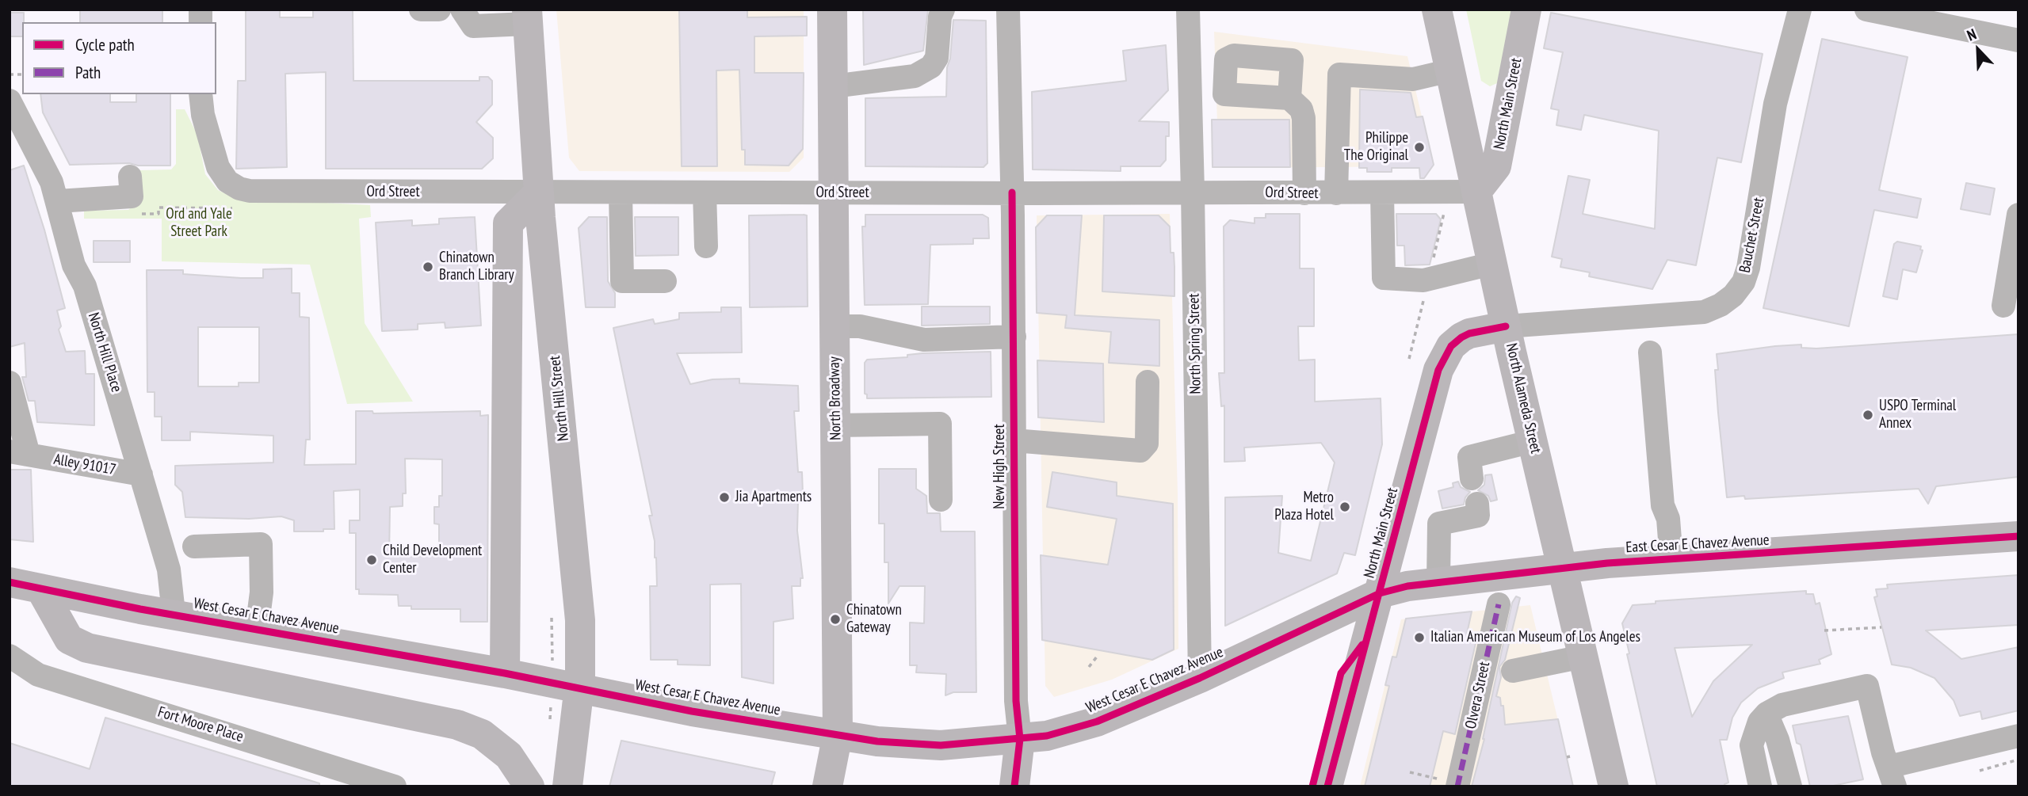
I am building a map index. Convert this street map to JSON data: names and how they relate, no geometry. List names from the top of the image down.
{
  "streets": {
    "main road": [
      "North Main Street",
      "North Hill Street",
      "North Broadway",
      "North Alameda Street",
      "East Cesar E Chavez Avenue",
      "West Cesar E Chavez Avenue"
    ],
    "street": [
      "Ord Street",
      "Bauchet Street",
      "North Spring Street",
      "North Hill Place",
      "Alley 91017",
      "New High Street",
      "Olvera Street",
      "Fort Moore Place"
    ]
  },
  "crossings": [
    ["North Main Street", "Ord Street"],
    ["North Main Street", "Bauchet Street"],
    ["North Main Street", "North Alameda Street"],
    ["North Main Street", "East Cesar E Chavez Avenue"],
    ["North Main Street", "West Cesar E Chavez Avenue"],
    ["Ord Street", "North Spring Street"],
    ["Ord Street", "North Hill Street"],
    ["Ord Street", "North Broadway"],
    ["Ord Street", "North Alameda Street"],
    ["Ord Street", "New High Street"],
    ["Bauchet Street", "North Alameda Street"],
    ["North Spring Street", "West Cesar E Chavez Avenue"],
    ["North Hill Place", "Alley 91017"],
    ["North Hill Place", "West Cesar E Chavez Avenue"],
    ["North Broadway", "West Cesar E Chavez Avenue"],
    ["North Alameda Street", "East Cesar E Chavez Avenue"],
    ["New High Street", "West Cesar E Chavez Avenue"],
    ["East Cesar E Chavez Avenue", "West Cesar E Chavez Avenue"]
  ],
  "parks": ["Ord and Yale Street Park"],
  "places": [
    "Philippe The Original",
    "Chinatown Branch Library",
    "USPO Terminal Annex",
    "Jia Apartments",
    "Metro Plaza Hotel",
    "Child Development Center",
    "Chinatown Gateway",
    "Italian American Museum of Los Angeles"
  ],
  "legend": ["Cycle path", "Path"],
  "north": "top left"
}
